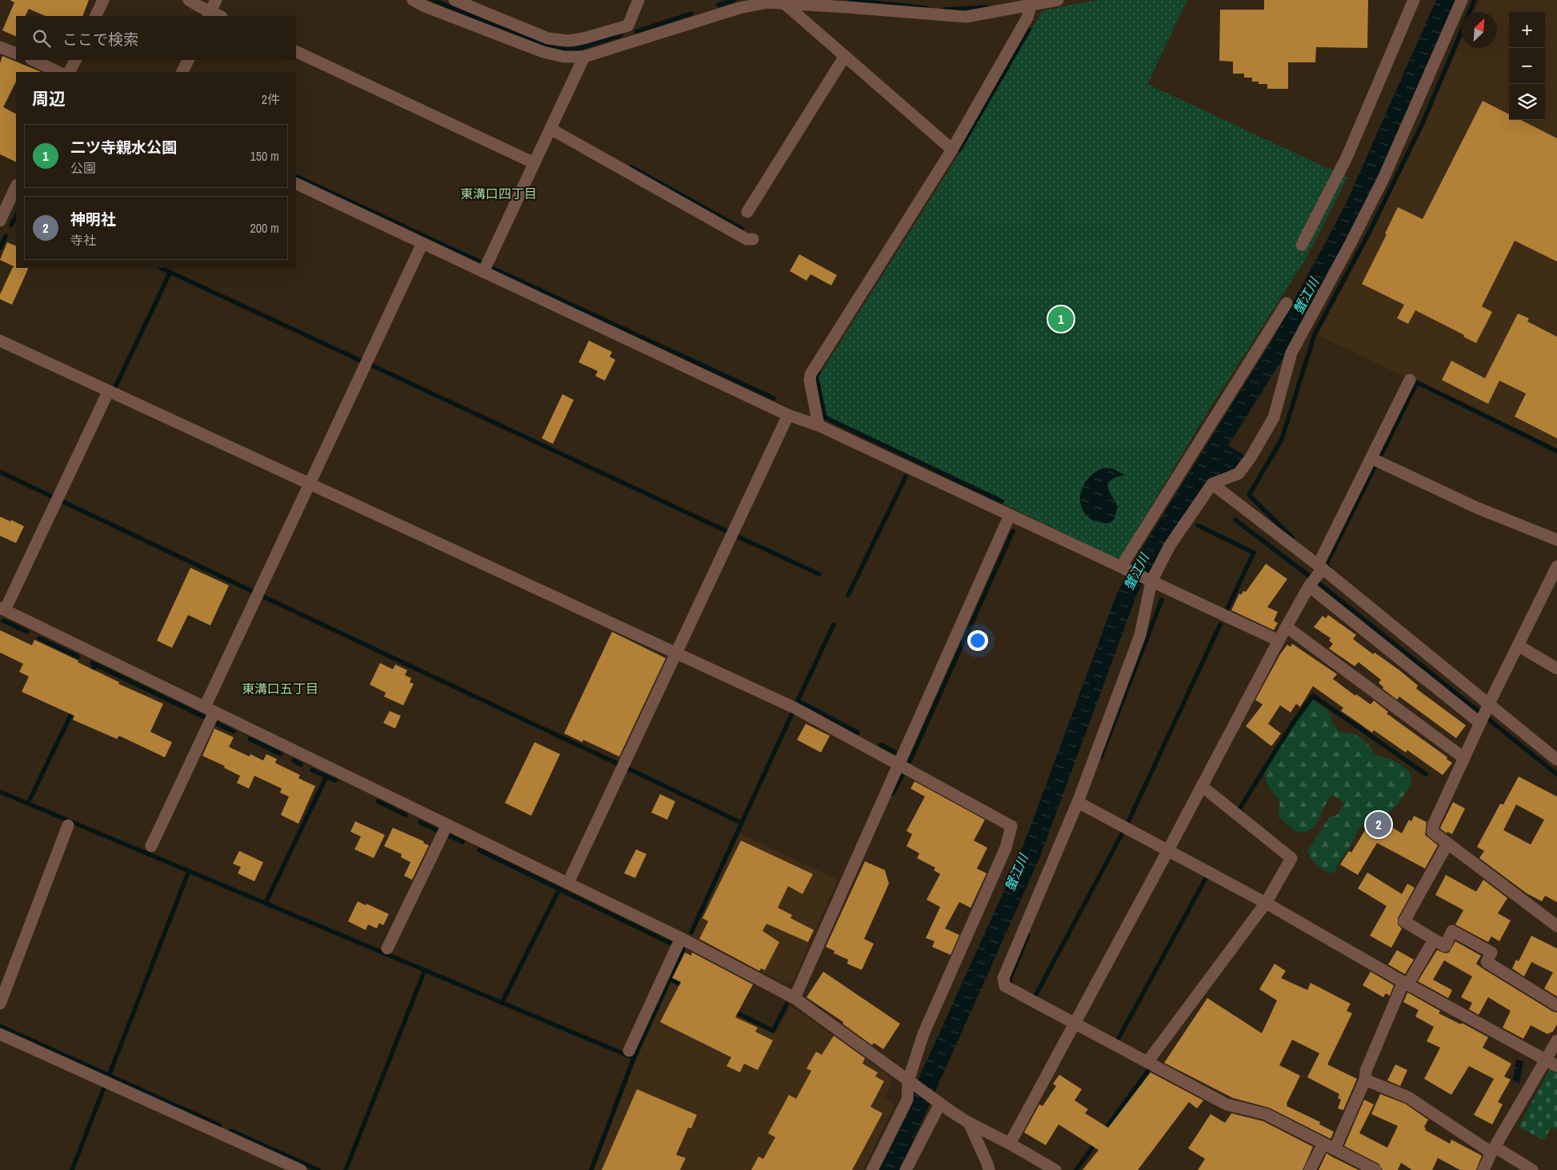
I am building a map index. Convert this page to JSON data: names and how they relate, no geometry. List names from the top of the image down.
{
  "districts": ["東溝口四丁目", "東溝口五丁目"],
  "water": ["蟹江川"],
  "north": "top right",
  "page": {
    "map_buttons": ["+", "−"],
    "search": "ここで検索",
    "heading": ["周辺", "2件"],
    "list": [
      {
        "mark": "1",
        "name": "二ツ寺親水公園",
        "note": "公園",
        "value": "150 m"
      },
      {
        "mark": "2",
        "name": "神明社",
        "note": "寺社",
        "value": "200 m"
      }
    ],
    "pins": ["1", "2"]
  }
}
